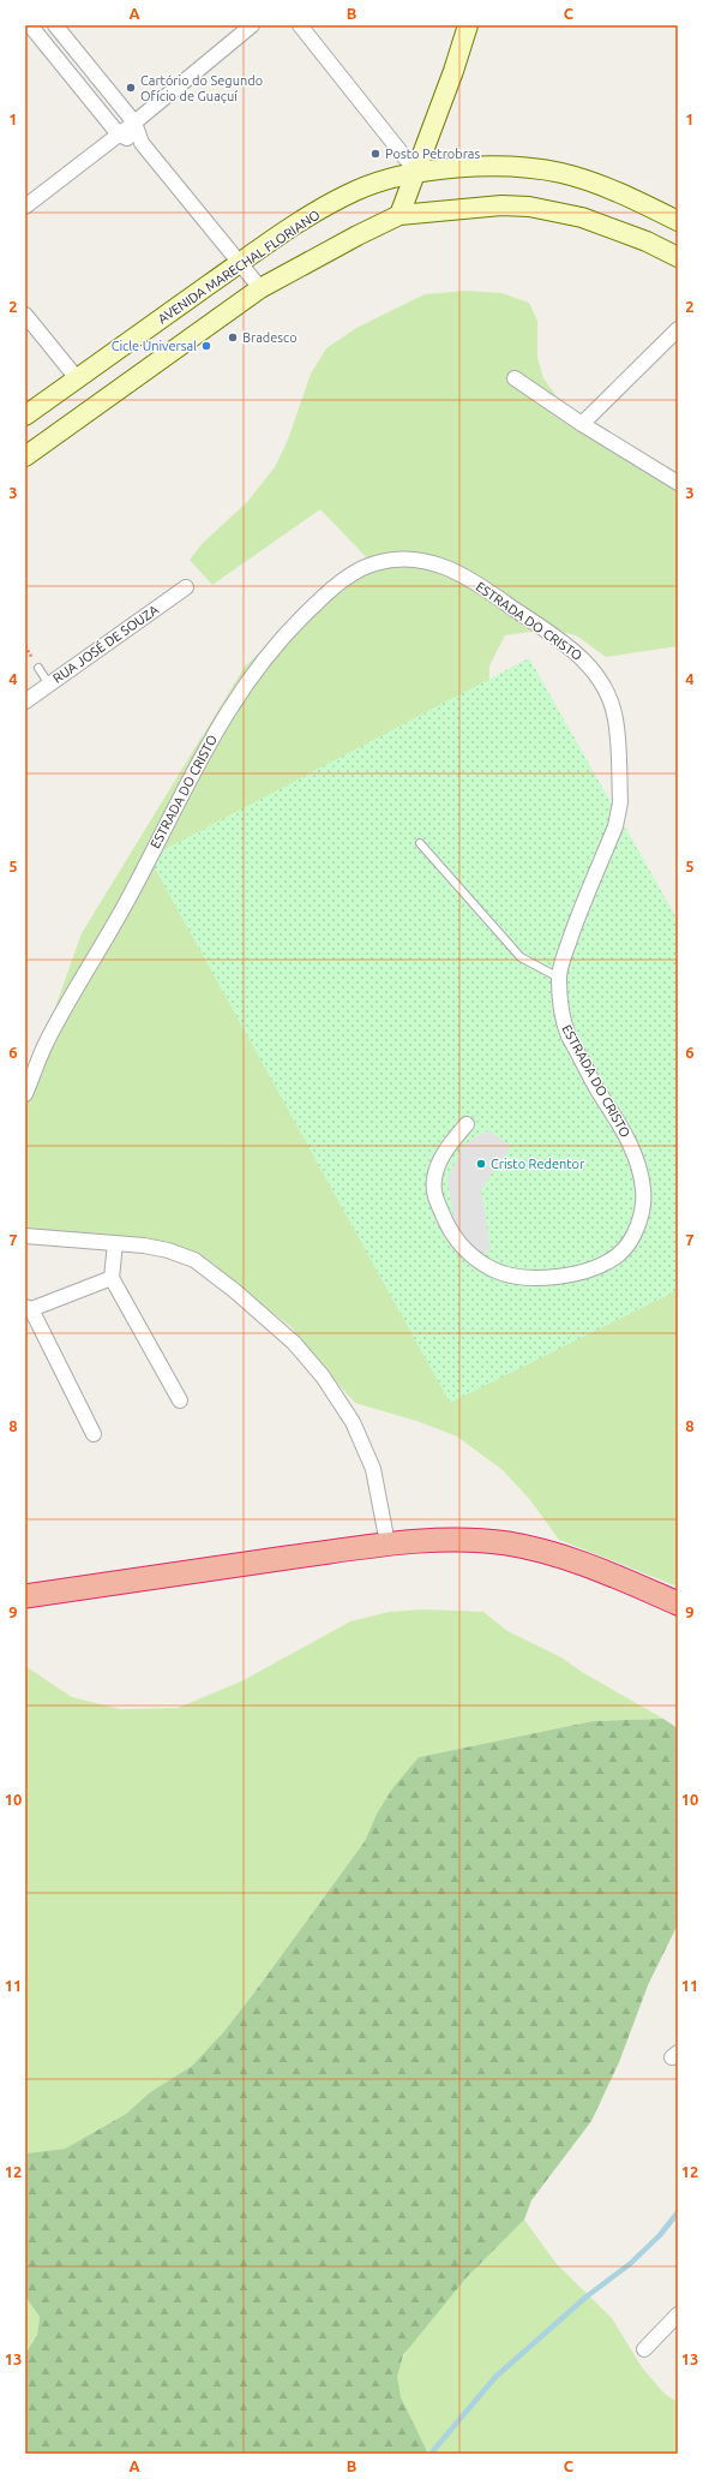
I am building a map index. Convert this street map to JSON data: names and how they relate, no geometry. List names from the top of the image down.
{
  "streets": {
    "main road": ["AVENIDA MARECHAL FLORIANO"],
    "street": ["ESTRADA DO CRISTO", "RUA JOSÉ DE SOUZA"]
  },
  "places": [
    "Cartório do Segundo Ofício de Guaçuí",
    "Posto Petrobras",
    "Bradesco",
    "Cicle Universal",
    "Cristo Redentor"
  ],
  "grid": {
    "columns": ["A", "B", "C"],
    "rows": [
      "1",
      "2",
      "3",
      "4",
      "5",
      "6",
      "7",
      "8",
      "9",
      "10",
      "11",
      "12",
      "13"
    ]
  }
}
